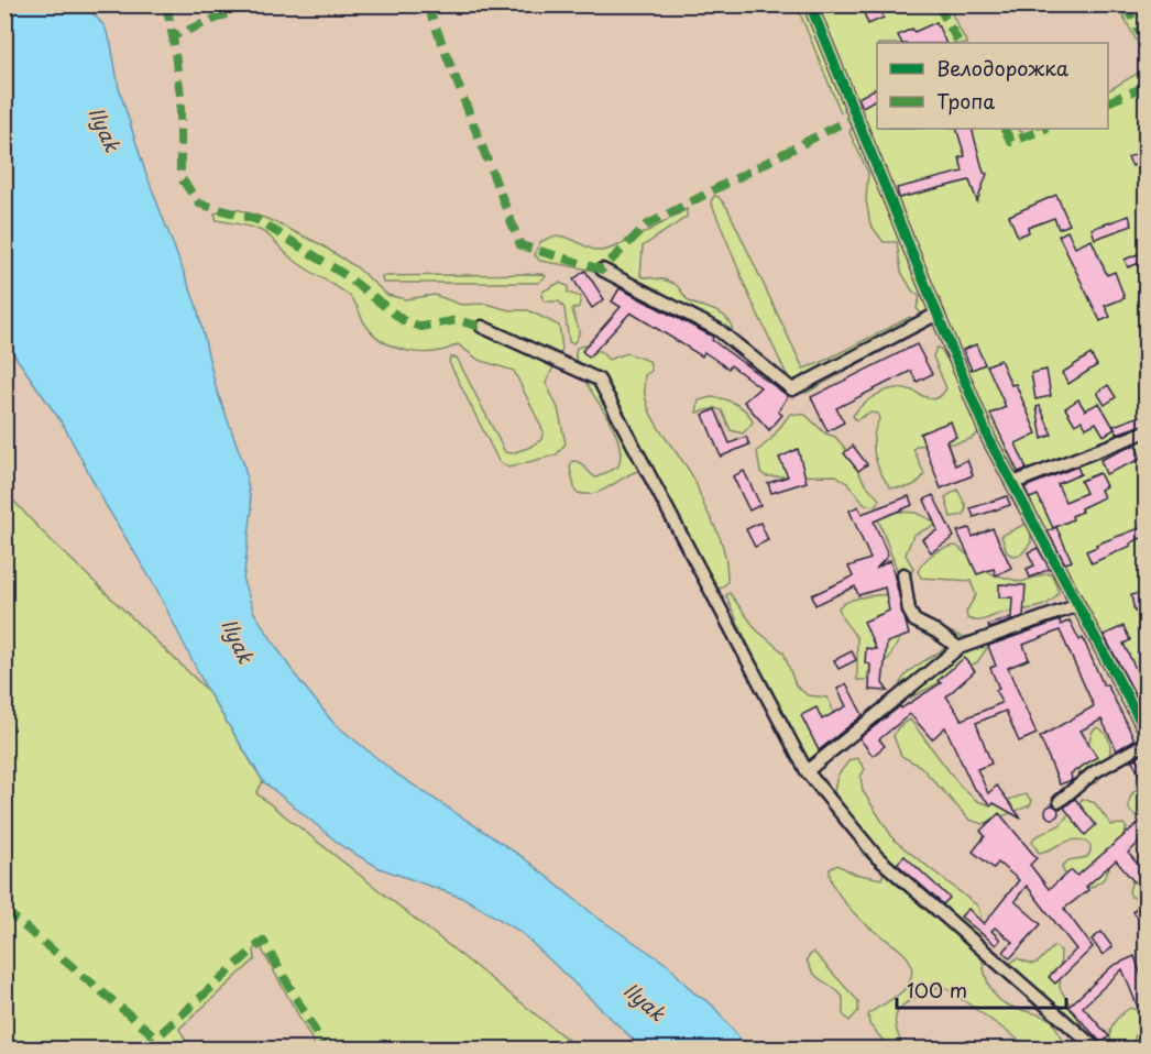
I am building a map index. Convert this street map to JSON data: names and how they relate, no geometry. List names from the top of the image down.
{
  "water": ["Ilyak"],
  "legend": ["Велодорожка", "Тропа"],
  "scale_bar": "100 m"
}
